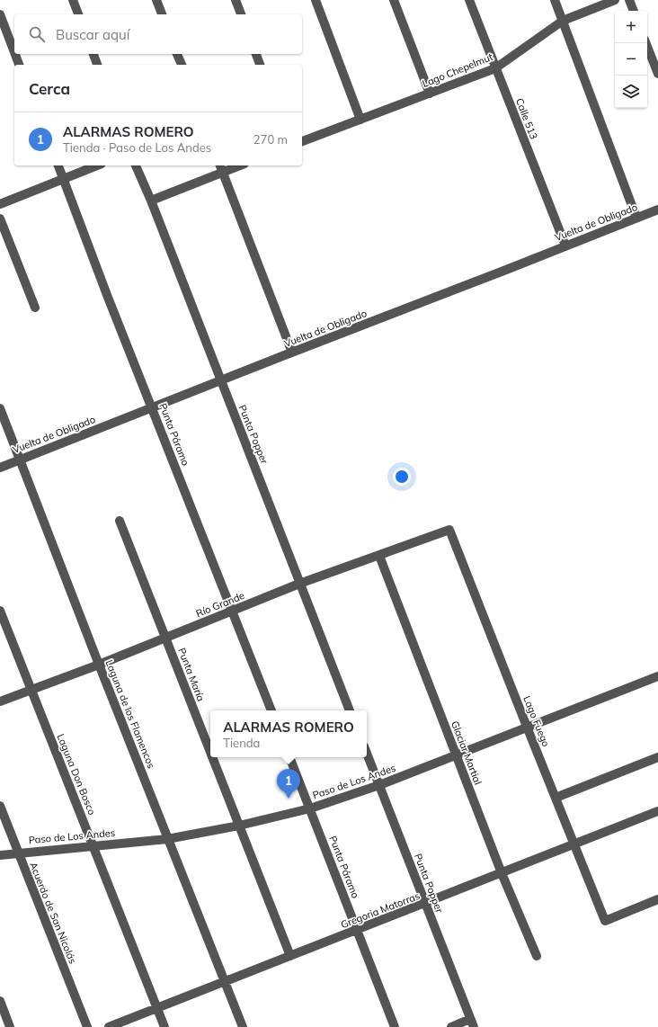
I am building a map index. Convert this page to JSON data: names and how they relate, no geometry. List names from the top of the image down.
{
  "streets": {
    "street": [
      "Lago Chepelmut",
      "Calle 513",
      "Vuelta de Obligado",
      "Punta Páramo",
      "Punta Popper",
      "Río Grande",
      "Punta María",
      "Laguna de los Flamencos",
      "Lago Fuego",
      "Glaciar Martial",
      "Laguna Don Bosco",
      "Paso de Los Andes",
      "Gregoria Matorras",
      "Acuerdo de San Nicolás"
    ]
  },
  "crossings": [
    ["Lago Chepelmut", "Calle 513"],
    ["Calle 513", "Vuelta de Obligado"],
    ["Vuelta de Obligado", "Punta Páramo"],
    ["Vuelta de Obligado", "Punta Popper"],
    ["Vuelta de Obligado", "Laguna de los Flamencos"],
    ["Punta Páramo", "Río Grande"],
    ["Punta Páramo", "Paso de Los Andes"],
    ["Punta Páramo", "Gregoria Matorras"],
    ["Punta Popper", "Río Grande"],
    ["Punta Popper", "Paso de Los Andes"],
    ["Punta Popper", "Gregoria Matorras"],
    ["Río Grande", "Punta María"],
    ["Río Grande", "Laguna de los Flamencos"],
    ["Río Grande", "Lago Fuego"],
    ["Río Grande", "Glaciar Martial"],
    ["Río Grande", "Laguna Don Bosco"],
    ["Punta María", "Paso de Los Andes"],
    ["Punta María", "Gregoria Matorras"],
    ["Laguna de los Flamencos", "Paso de Los Andes"],
    ["Laguna de los Flamencos", "Gregoria Matorras"],
    ["Lago Fuego", "Paso de Los Andes"],
    ["Lago Fuego", "Gregoria Matorras"],
    ["Glaciar Martial", "Paso de Los Andes"],
    ["Glaciar Martial", "Gregoria Matorras"],
    ["Laguna Don Bosco", "Paso de Los Andes"],
    ["Laguna Don Bosco", "Gregoria Matorras"],
    ["Paso de Los Andes", "Acuerdo de San Nicolás"]
  ],
  "page": {
    "map_buttons": ["+", "−"],
    "search": "Buscar aquí",
    "heading": "Cerca",
    "list": [
      {
        "mark": "1",
        "name": "ALARMAS ROMERO",
        "note": "Tienda · Paso de Los Andes",
        "value": "270 m"
      }
    ],
    "popup": ["ALARMAS ROMERO", "Tienda"],
    "pins": "1"
  }
}
